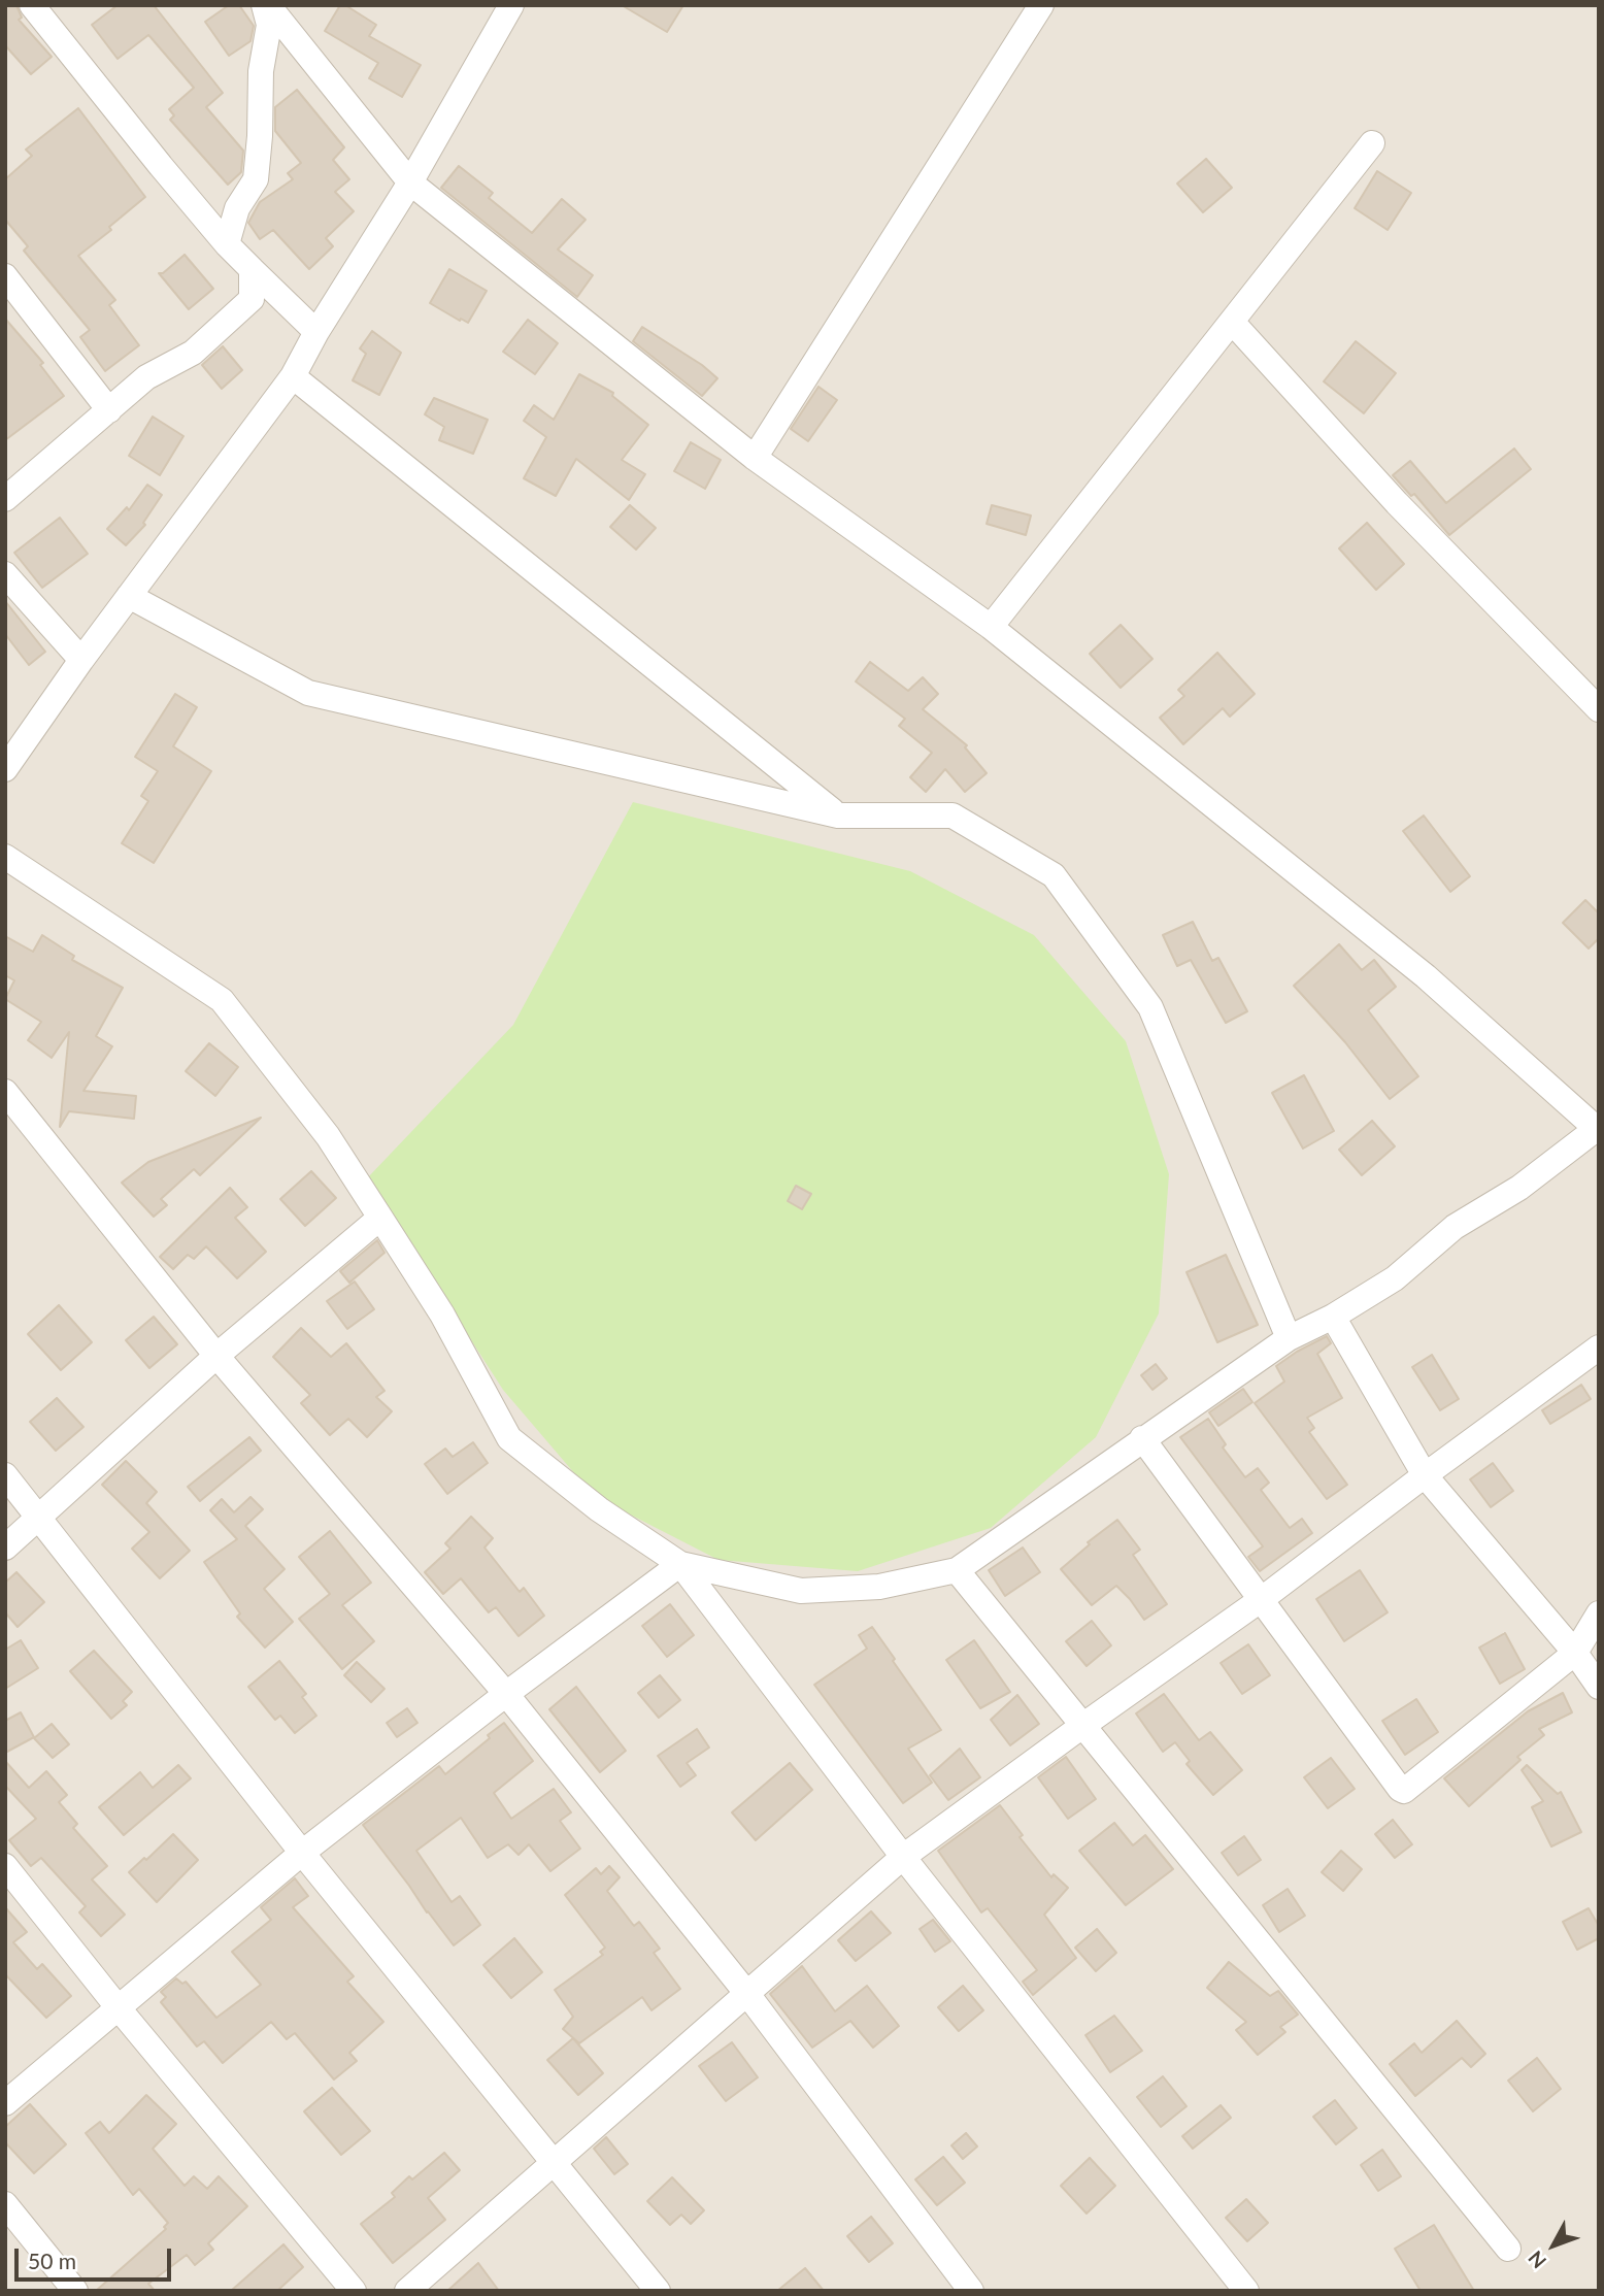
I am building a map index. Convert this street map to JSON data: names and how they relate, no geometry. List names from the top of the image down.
{
  "scale_bar": "50 m",
  "north": "bottom left"
}
